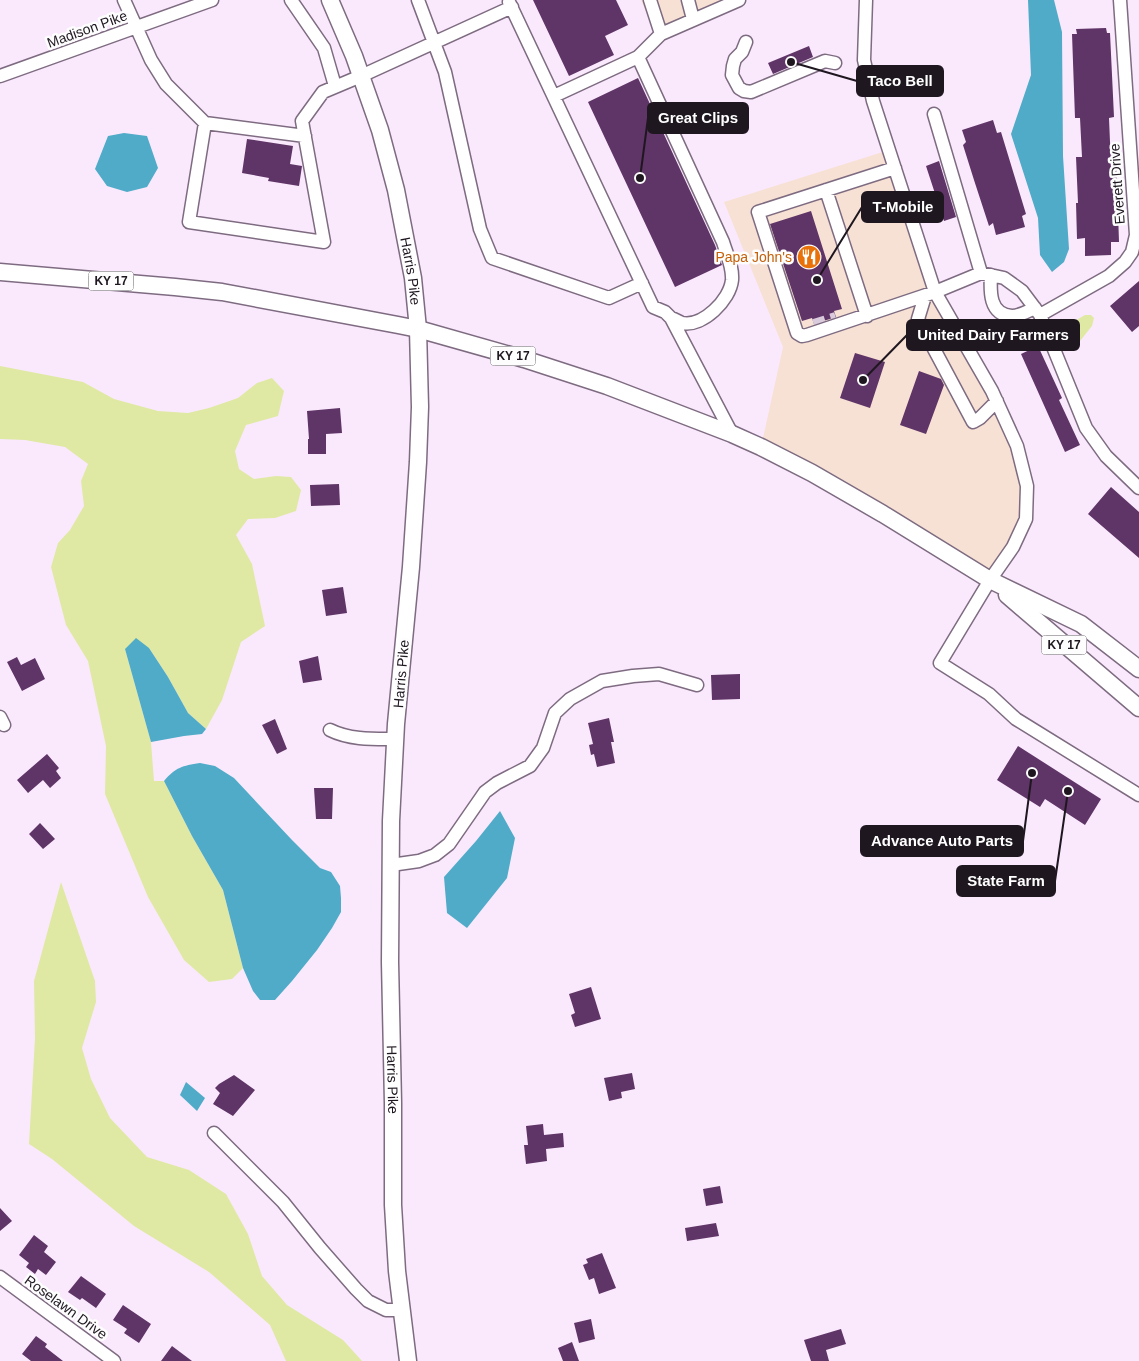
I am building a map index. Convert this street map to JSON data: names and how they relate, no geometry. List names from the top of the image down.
{
  "streets": {
    "main road": ["Harris Pike", "KY 17"],
    "street": ["Madison Pike", "Everett Drive", "Roselawn Drive"]
  },
  "crossings": [
    ["Harris Pike", "KY 17"]
  ],
  "places": {
    "other": [
      "Taco Bell",
      "Great Clips",
      "T-Mobile",
      "United Dairy Farmers",
      "Advance Auto Parts",
      "State Farm"
    ],
    "restaurant": ["Papa John's"]
  }
}
